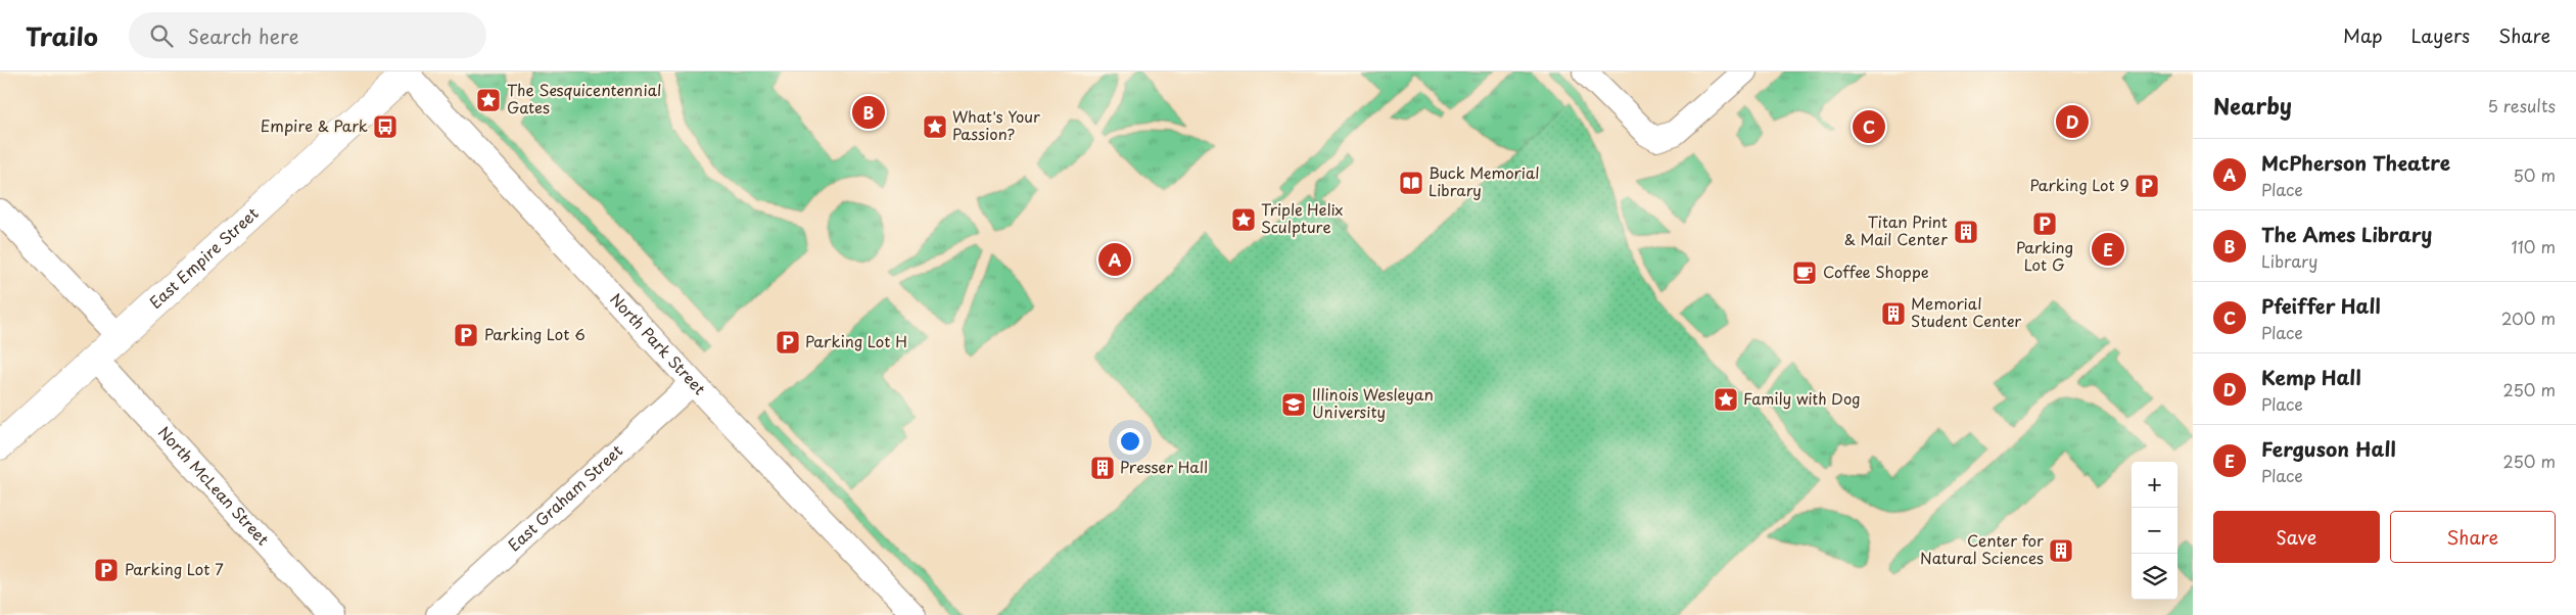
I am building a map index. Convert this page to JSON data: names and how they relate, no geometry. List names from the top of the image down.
{
  "streets": {
    "main road": ["East Empire Street"],
    "street": ["North Park Street", "North McLean Street", "East Graham Street"]
  },
  "crossings": [
    ["East Empire Street", "North Park Street"],
    ["East Empire Street", "North McLean Street"],
    ["North Park Street", "East Graham Street"]
  ],
  "places": {
    "place": [
      "The Sesquicentennial Gates",
      "What's Your Passion?",
      "Triple Helix Sculpture",
      "Family with Dog"
    ],
    "bus stop": ["Empire & Park"],
    "library": ["Buck Memorial Library"],
    "parking": [
      "Parking Lot 9",
      "Parking Lot G",
      "Parking Lot 6",
      "Parking Lot H",
      "Parking Lot 7"
    ],
    "building": [
      "Titan Print & Mail Center",
      "Memorial Student Center",
      "Presser Hall",
      "Center for Natural Sciences"
    ],
    "cafe": ["Coffee Shoppe"],
    "school or university": ["Illinois Wesleyan University"]
  },
  "page": {
    "header": "Trailo",
    "search": "Search here",
    "nav": ["Map", "Layers", "Share"],
    "heading": ["Nearby", "5 results"],
    "pins": [
      "B",
      "D",
      "C",
      "E",
      "A"
    ],
    "list": [
      {
        "mark": "A",
        "name": "McPherson Theatre",
        "note": "Place",
        "value": "50 m"
      },
      {
        "mark": "B",
        "name": "The Ames Library",
        "note": "Library",
        "value": "110 m"
      },
      {
        "mark": "C",
        "name": "Pfeiffer Hall",
        "note": "Place",
        "value": "200 m"
      },
      {
        "mark": "D",
        "name": "Kemp Hall",
        "note": "Place",
        "value": "250 m"
      },
      {
        "mark": "E",
        "name": "Ferguson Hall",
        "note": "Place",
        "value": "250 m"
      }
    ],
    "map_buttons": ["+", "−"],
    "buttons": ["Save", "Share"]
  }
}
